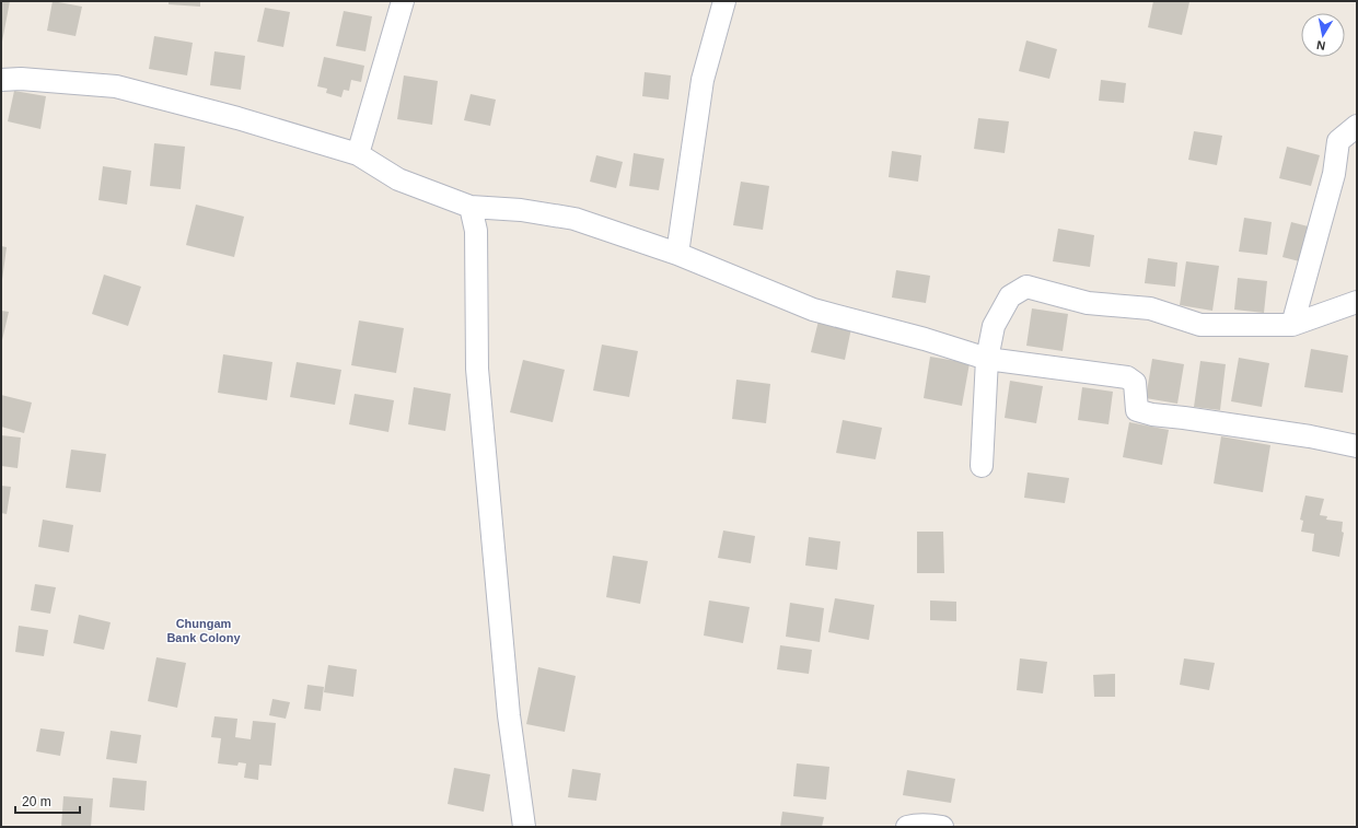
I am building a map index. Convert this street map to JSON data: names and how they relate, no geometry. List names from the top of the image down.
{
  "districts": ["Chungam Bank Colony"],
  "scale_bar": "20 m",
  "north": "bottom"
}
